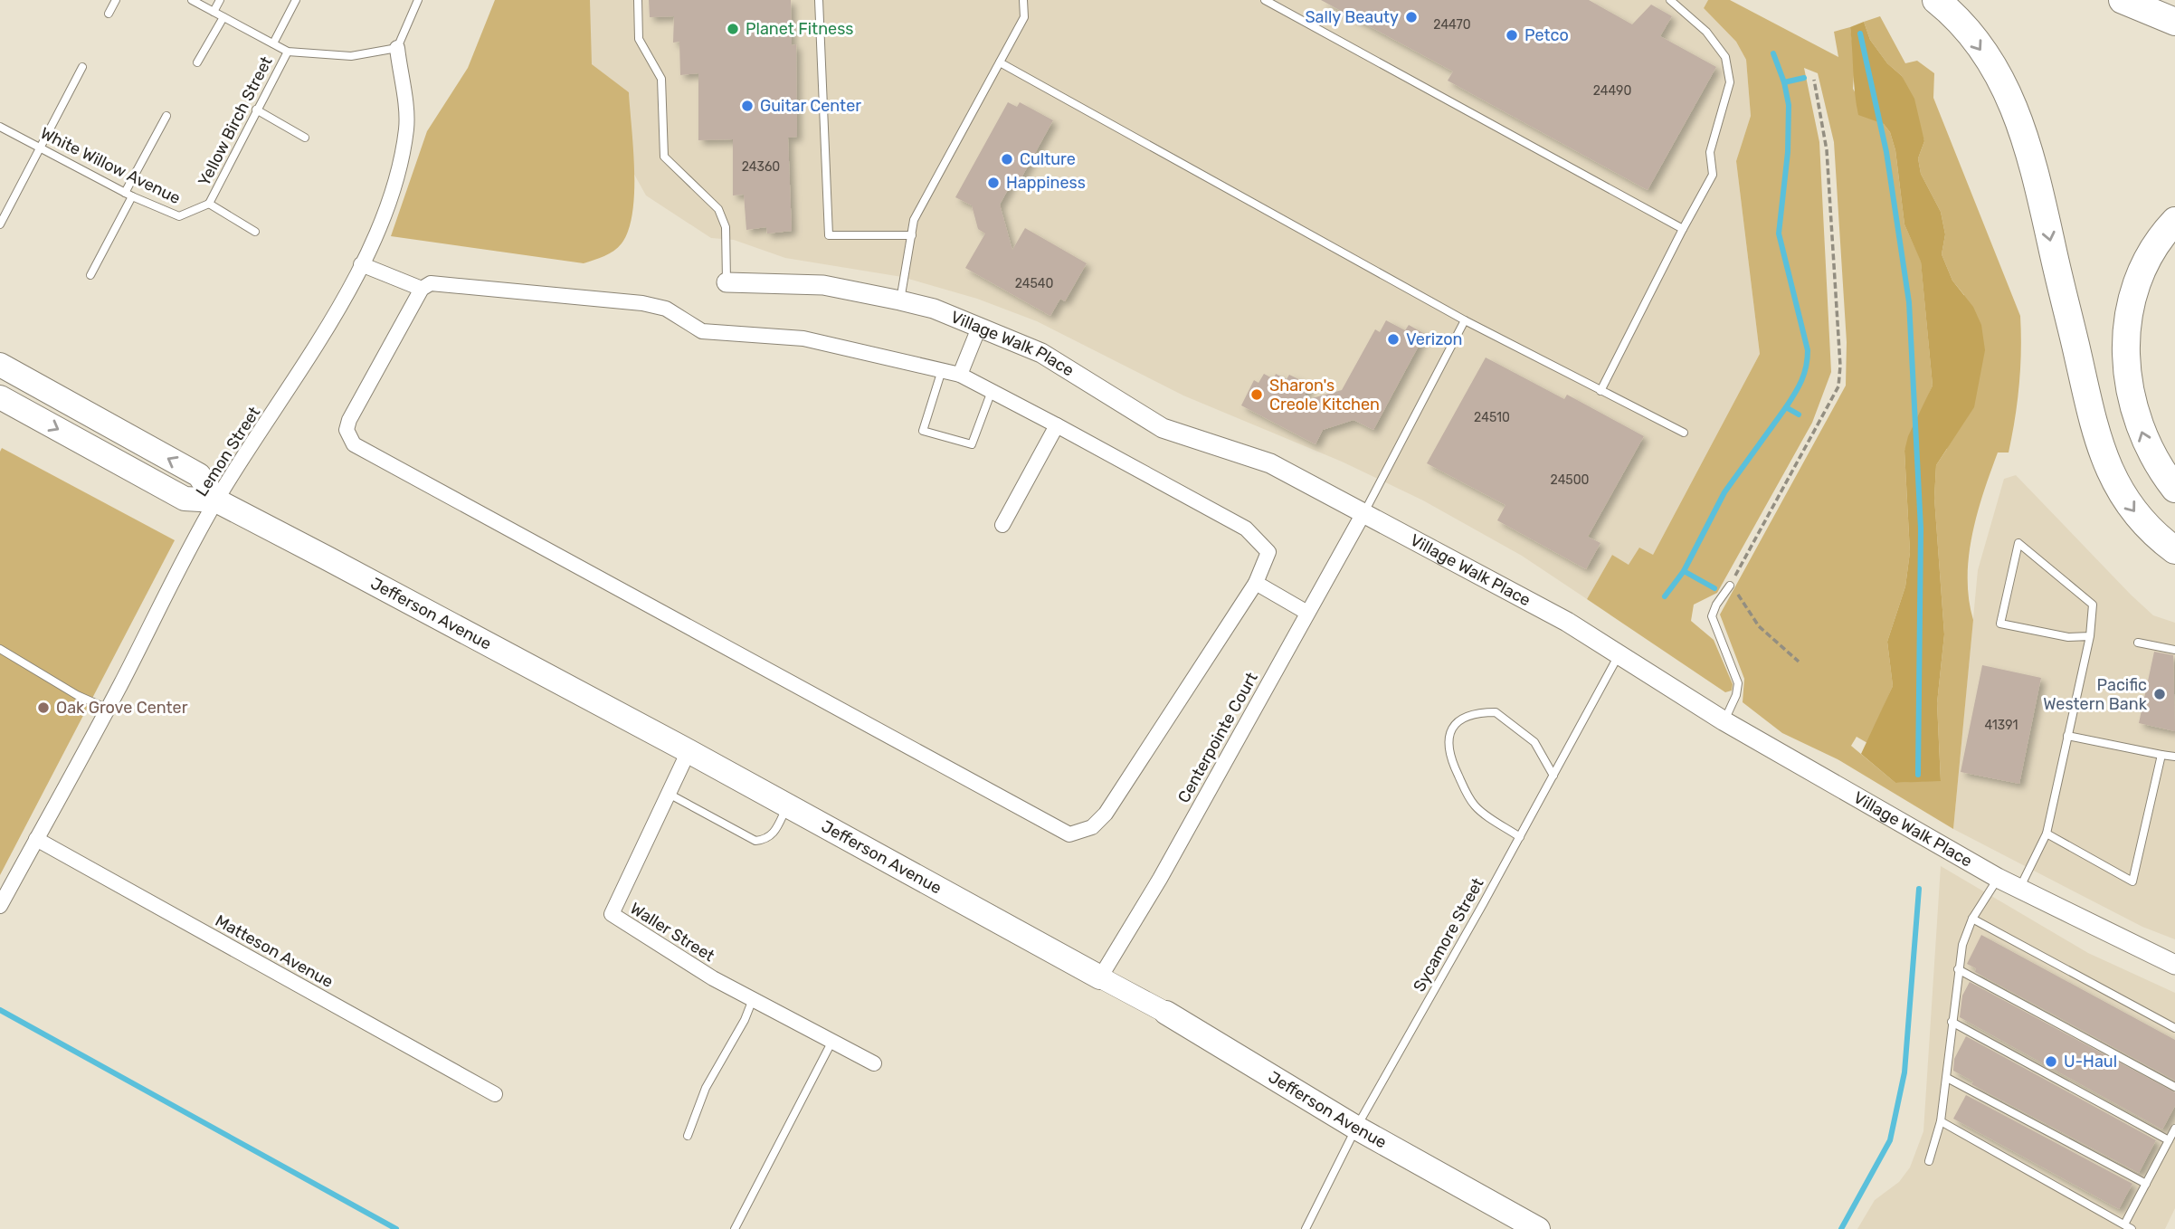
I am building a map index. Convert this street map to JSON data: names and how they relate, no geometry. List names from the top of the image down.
{
  "streets": {
    "main road": ["Jefferson Avenue"],
    "street": [
      "Village Walk Place",
      "Lemon Street",
      "Centerpointe Court",
      "Waller Street",
      "Matteson Avenue"
    ],
    "lane": ["Yellow Birch Street", "White Willow Avenue", "Sycamore Street"]
  },
  "crossings": [
    ["Yellow Birch Street", "White Willow Avenue"],
    ["Village Walk Place", "Centerpointe Court"],
    ["Village Walk Place", "Sycamore Street"],
    ["Lemon Street", "Jefferson Avenue"],
    ["Lemon Street", "Matteson Avenue"],
    ["Jefferson Avenue", "Centerpointe Court"],
    ["Jefferson Avenue", "Waller Street"],
    ["Jefferson Avenue", "Sycamore Street"]
  ],
  "places": [
    "Sally Beauty",
    "Planet Fitness",
    "Petco",
    "Guitar Center",
    "Culture",
    "Happiness",
    "Verizon",
    "Sharon's Creole Kitchen",
    "Pacific Western Bank",
    "Oak Grove Center",
    "U-Haul"
  ],
  "house_numbers": [
    "24470",
    "24490",
    "24360",
    "24540",
    "24510",
    "24500",
    "41391"
  ]
}
